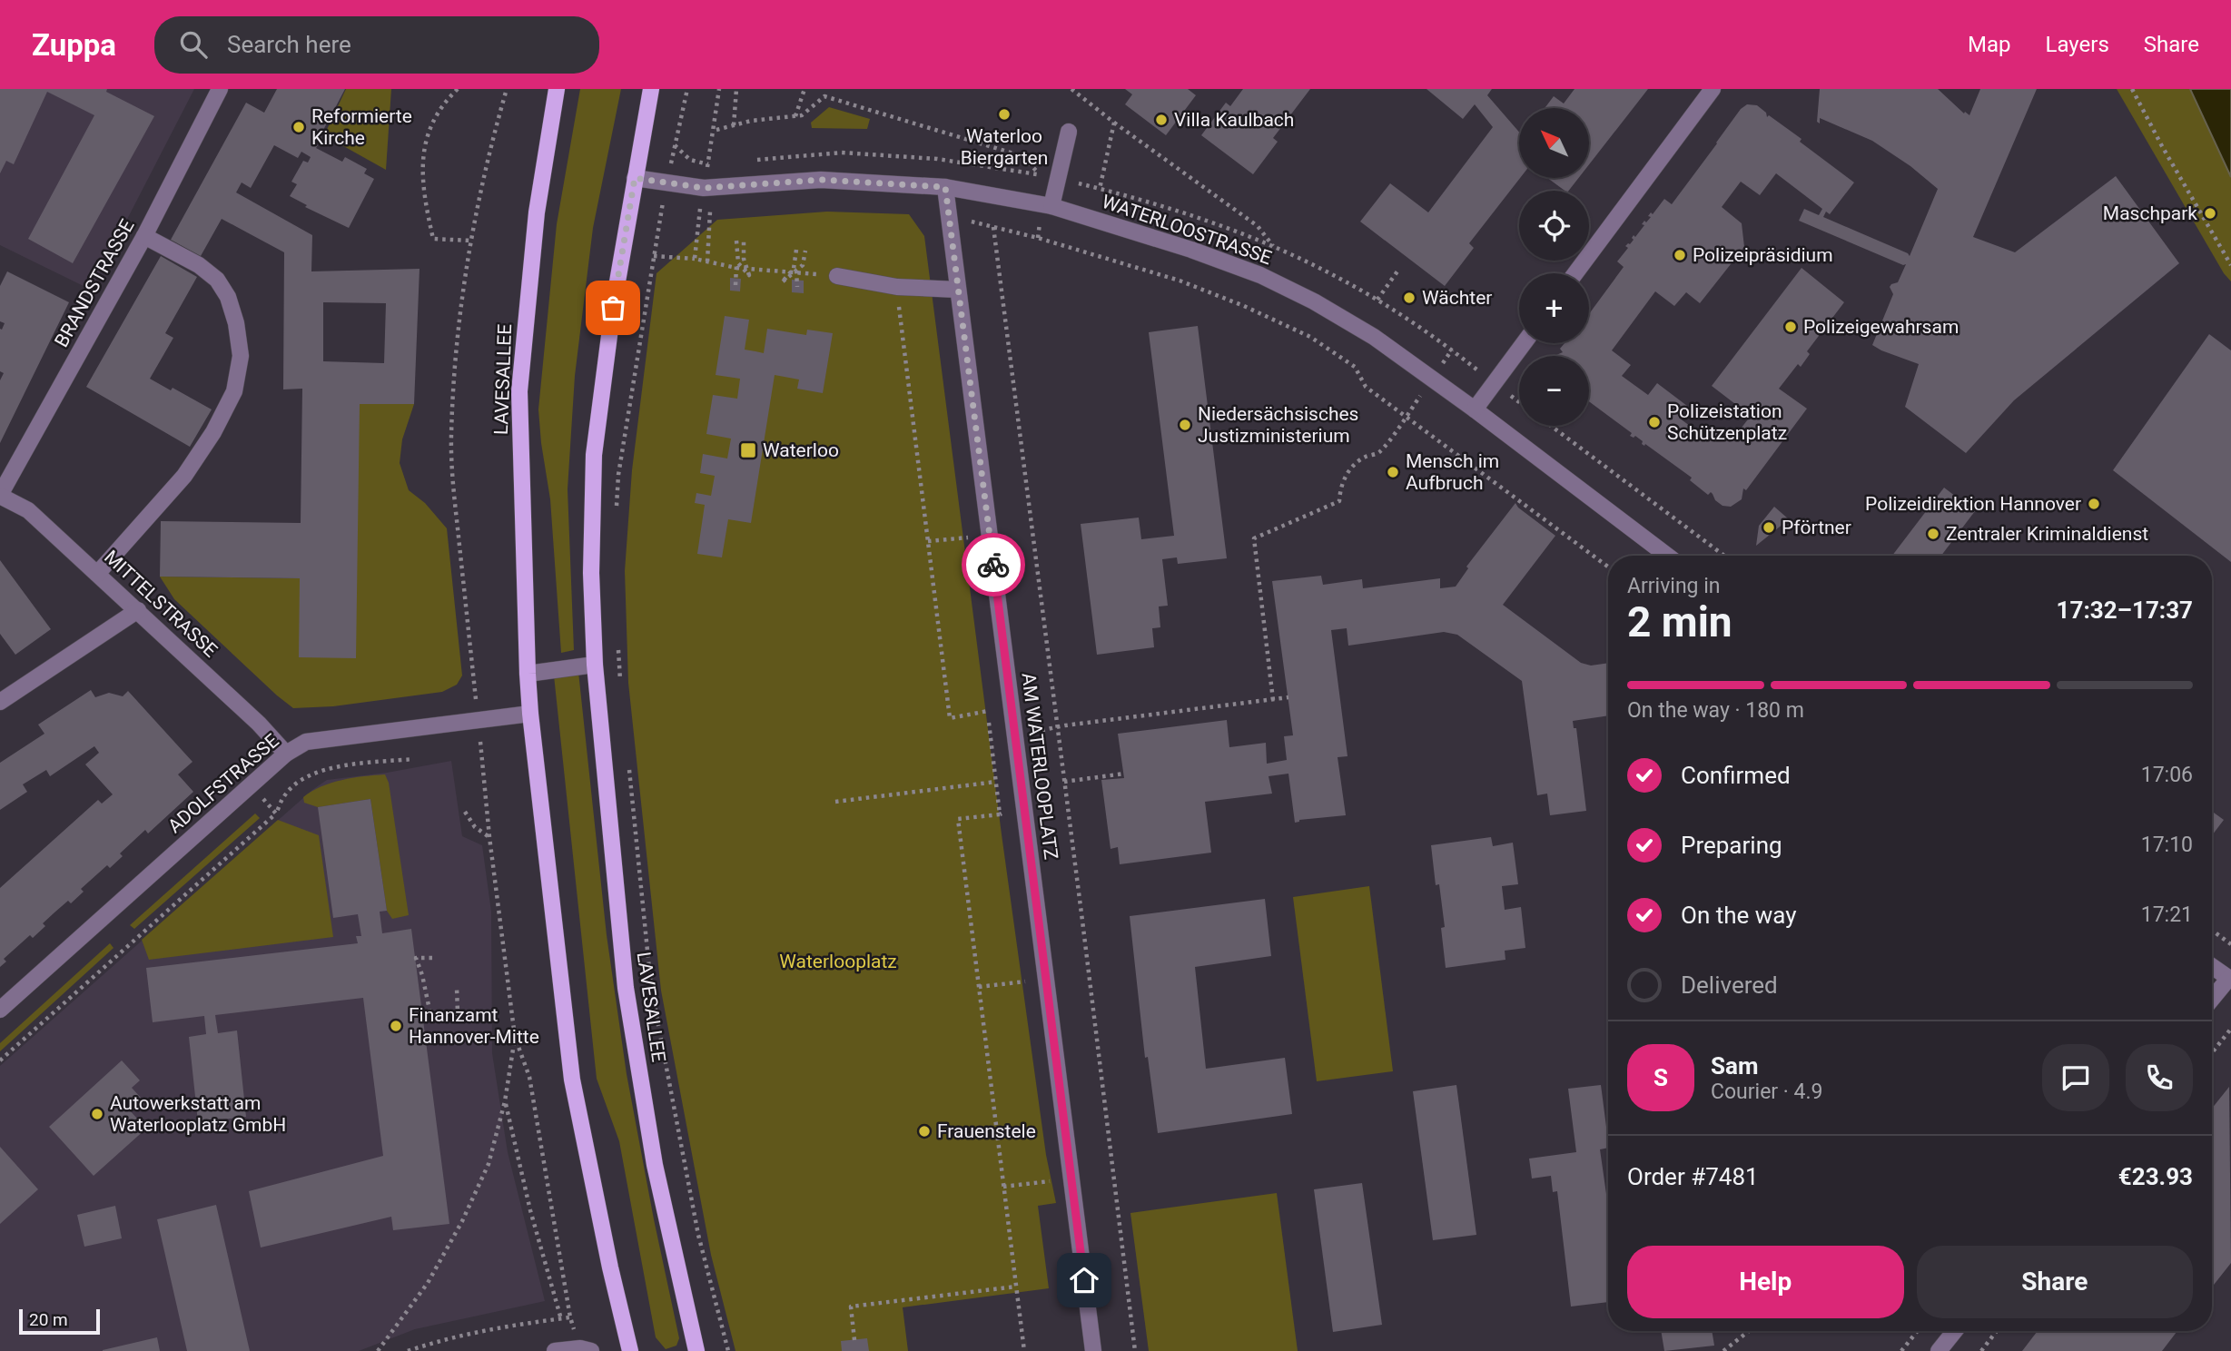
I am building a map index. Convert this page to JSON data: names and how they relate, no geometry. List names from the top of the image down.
{
  "streets": {
    "main road": ["LAVESALLEE"],
    "street": [
      "WATERLOOSTRASSE",
      "BRANDSTRASSE",
      "MITTELSTRASSE",
      "AM WATERLOOPLATZ",
      "ADOLFSTRASSE"
    ]
  },
  "crossings": [
    ["WATERLOOSTRASSE", "LAVESALLEE"],
    ["WATERLOOSTRASSE", "AM WATERLOOPLATZ"],
    ["BRANDSTRASSE", "MITTELSTRASSE"],
    ["LAVESALLEE", "ADOLFSTRASSE"],
    ["MITTELSTRASSE", "ADOLFSTRASSE"]
  ],
  "parks": ["Waterlooplatz"],
  "places": {
    "other": [
      "Waterloo Biergarten",
      "Villa Kaulbach",
      "Reformierte Kirche",
      "Maschpark",
      "Polizeipräsidium",
      "Wächter",
      "Polizeigewahrsam",
      "Polizeistation Schützenplatz",
      "Niedersächsisches Justizministerium",
      "Mensch im Aufbruch",
      "Polizeidirektion Hannover",
      "Pförtner",
      "Zentraler Kriminaldienst",
      "Finanzamt Hannover-Mitte",
      "Autowerkstatt am Waterlooplatz GmbH",
      "Frauenstele"
    ],
    "transit": ["Waterloo"]
  },
  "scale_bar": "20 m",
  "north": "top left",
  "page": {
    "header": "Zuppa",
    "search": "Search here",
    "nav": ["Map", "Layers", "Share"],
    "map_buttons": ["+", "−"],
    "heading": ["2 min", "Arriving in", "17:32–17:37"],
    "panel": [
      "Sam",
      "Courier · 4.9",
      "Order #7481",
      "€23.93"
    ],
    "bar": "On the way · 180 m",
    "list": [
      ["Confirmed", "17:06"],
      ["Preparing", "17:10"],
      ["On the way", "17:21"],
      "Delivered"
    ],
    "round": "S",
    "buttons": ["Help", "Share"],
    "scale": "20 m"
  }
}
